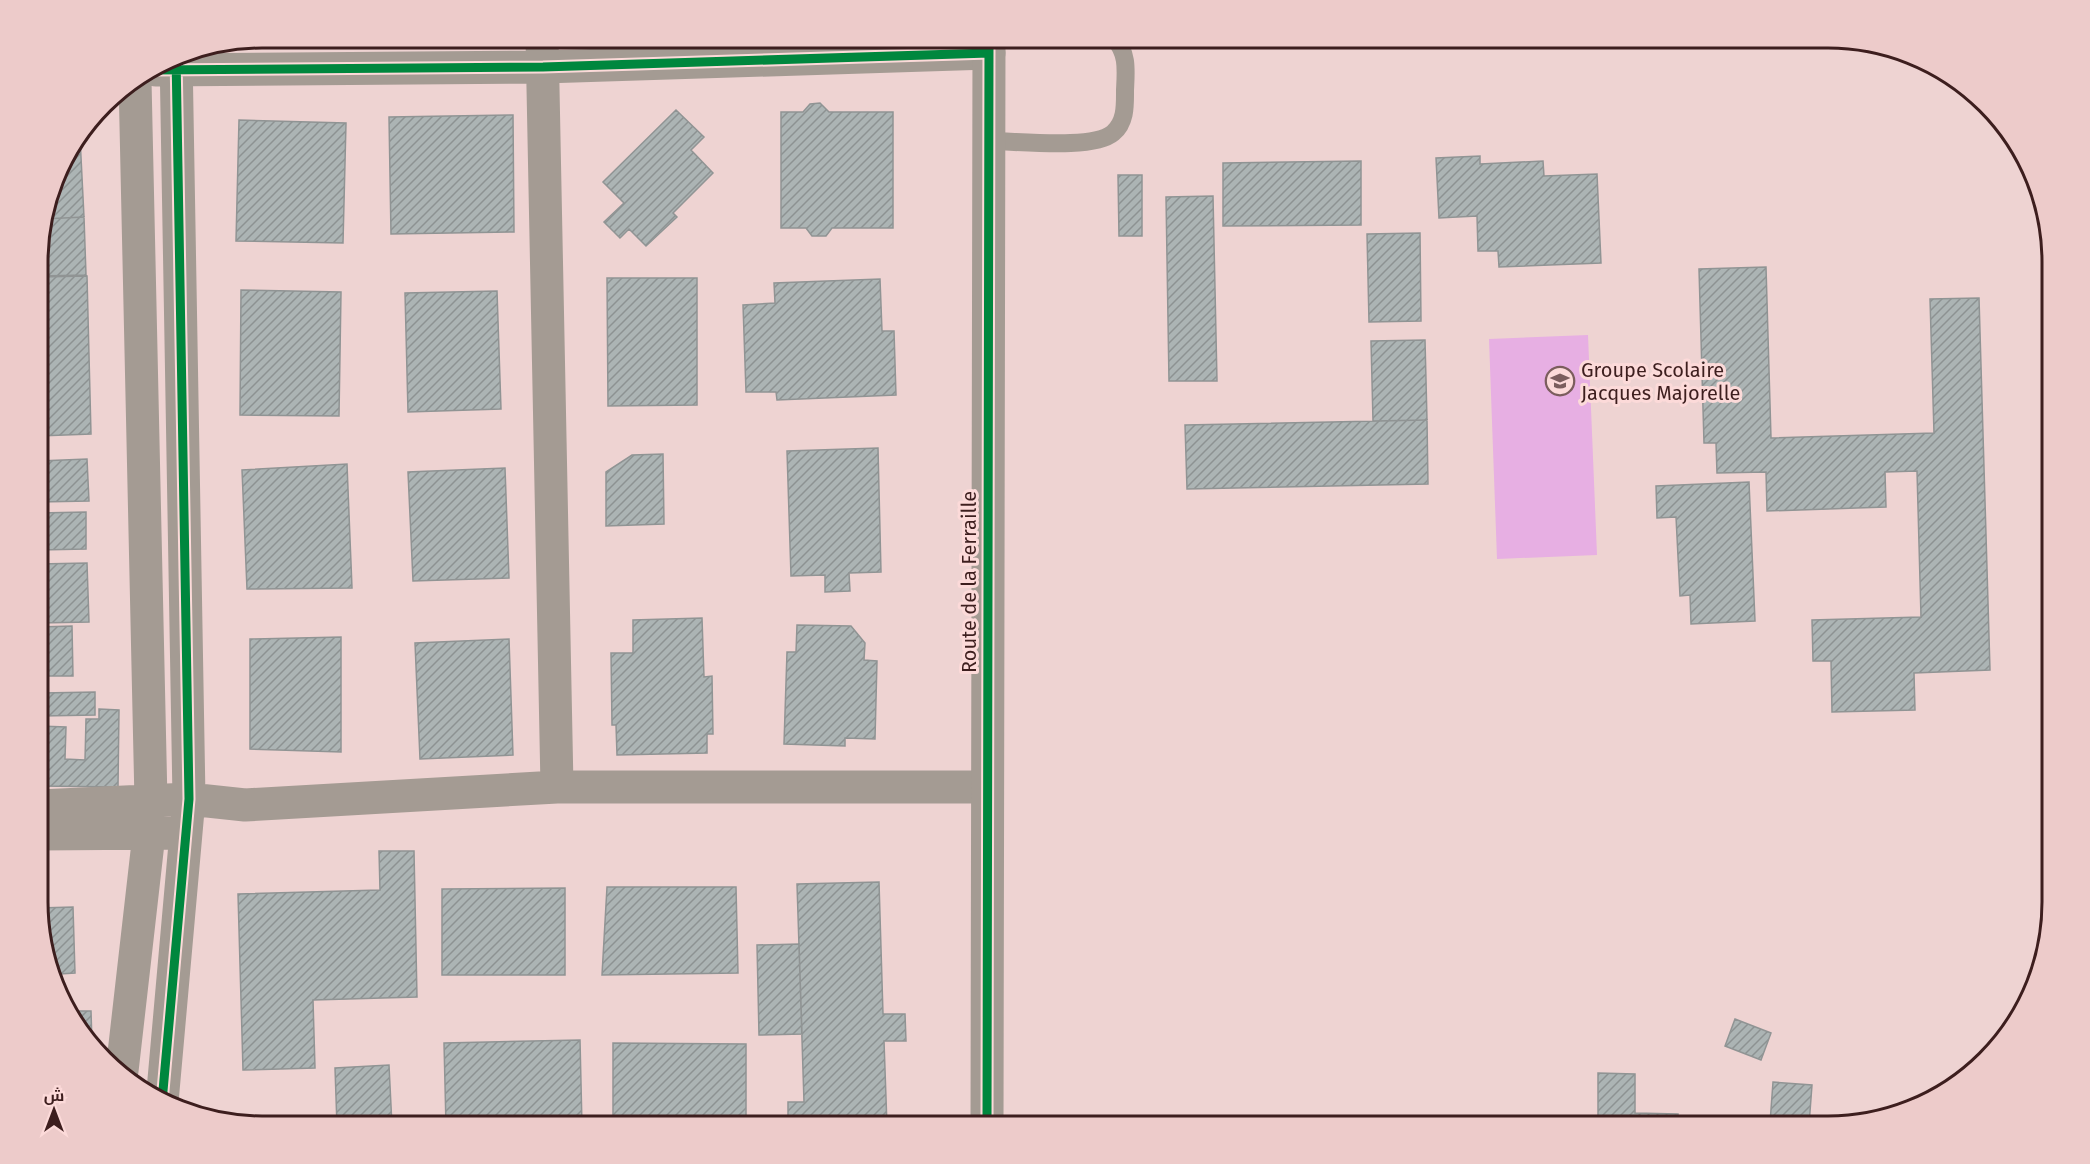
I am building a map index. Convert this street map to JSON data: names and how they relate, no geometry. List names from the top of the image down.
{
  "streets": {
    "street": ["Route de la Ferraille"]
  },
  "places": {
    "school or university": ["Groupe Scolaire Jacques Majorelle"]
  },
  "north": "top"
}
